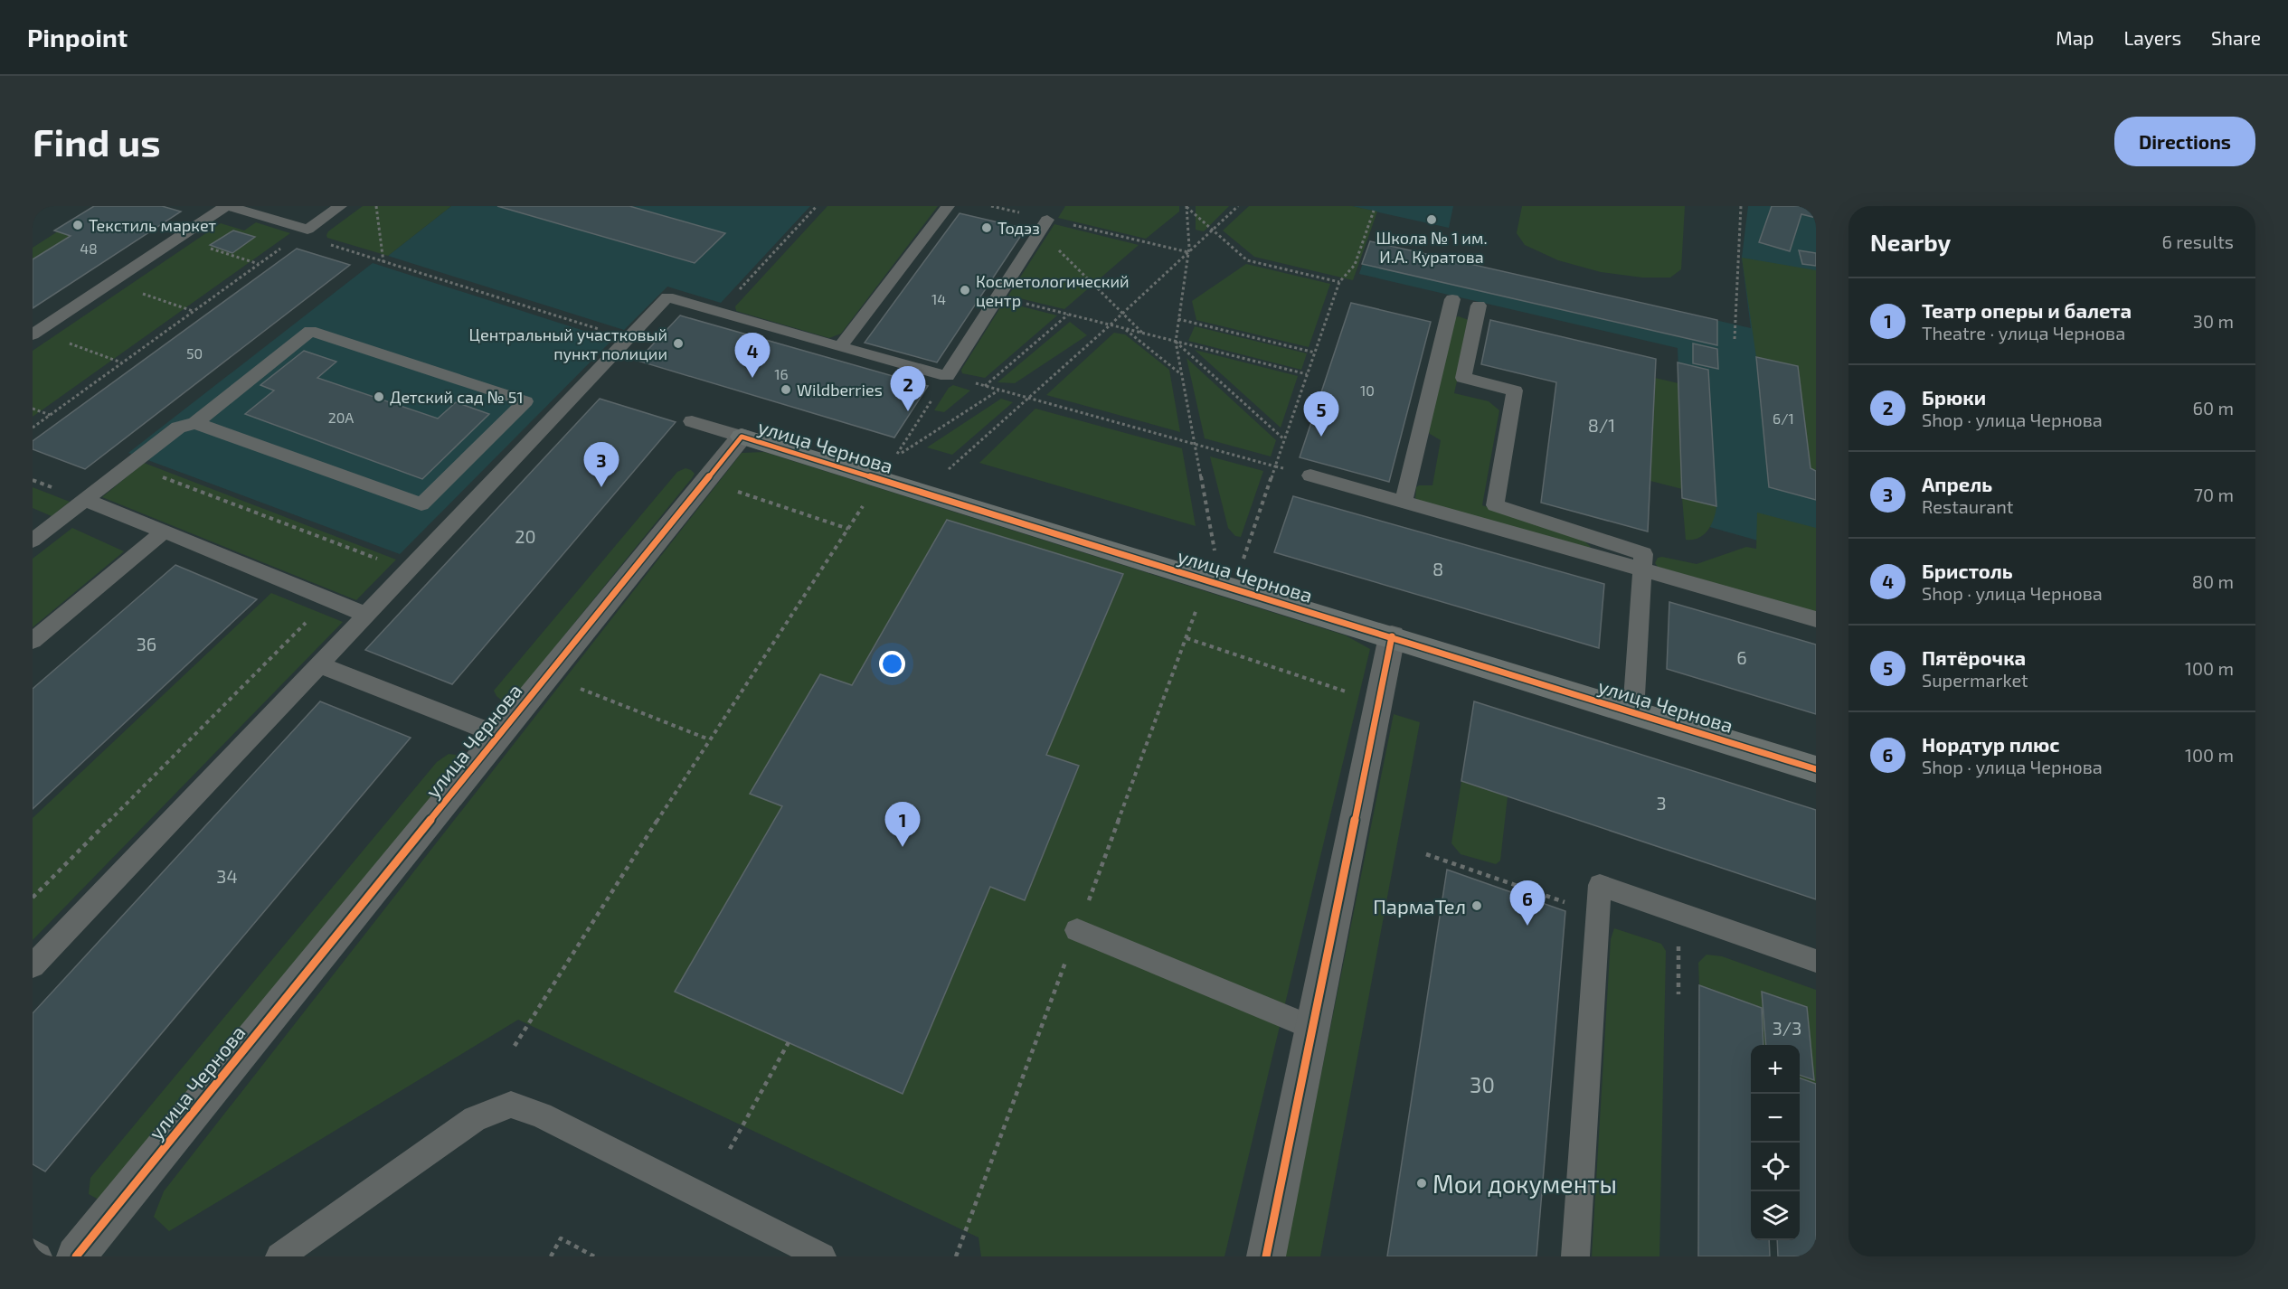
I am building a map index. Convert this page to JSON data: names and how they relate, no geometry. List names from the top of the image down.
{
  "streets": {
    "street": ["улица Чернова"]
  },
  "places": [
    "Школа № 1 им. И.А. Куратова",
    "Текстиль маркет",
    "Тодэз",
    "Косметологический центр",
    "Центральный участковый пункт полиции",
    "Wildberries",
    "Детский сад № 51",
    "ПармаТел",
    "Мои документы"
  ],
  "house_numbers": [
    "48",
    "14",
    "50",
    "16",
    "10",
    "20А",
    "6/1",
    "8/1",
    "20",
    "8",
    "36",
    "6",
    "3",
    "34",
    "3/3",
    "30"
  ],
  "page": {
    "header": "Pinpoint",
    "nav": ["Map", "Layers", "Share"],
    "buttons": "Directions",
    "title": "Find us",
    "heading": ["Nearby", "6 results"],
    "list": [
      {
        "mark": "1",
        "name": "Театр оперы и балета",
        "note": "Theatre · улица Чернова",
        "value": "30 m"
      },
      {
        "mark": "2",
        "name": "Брюки",
        "note": "Shop · улица Чернова",
        "value": "60 m"
      },
      {
        "mark": "3",
        "name": "Апрель",
        "note": "Restaurant",
        "value": "70 m"
      },
      {
        "mark": "4",
        "name": "Бристоль",
        "note": "Shop · улица Чернова",
        "value": "80 m"
      },
      {
        "mark": "5",
        "name": "Пятёрочка",
        "note": "Supermarket",
        "value": "100 m"
      },
      {
        "mark": "6",
        "name": "Нордтур плюс",
        "note": "Shop · улица Чернова",
        "value": "100 m"
      }
    ],
    "pins": [
      "4",
      "2",
      "5",
      "3",
      "1",
      "6"
    ],
    "map_buttons": ["+", "−"]
  }
}
